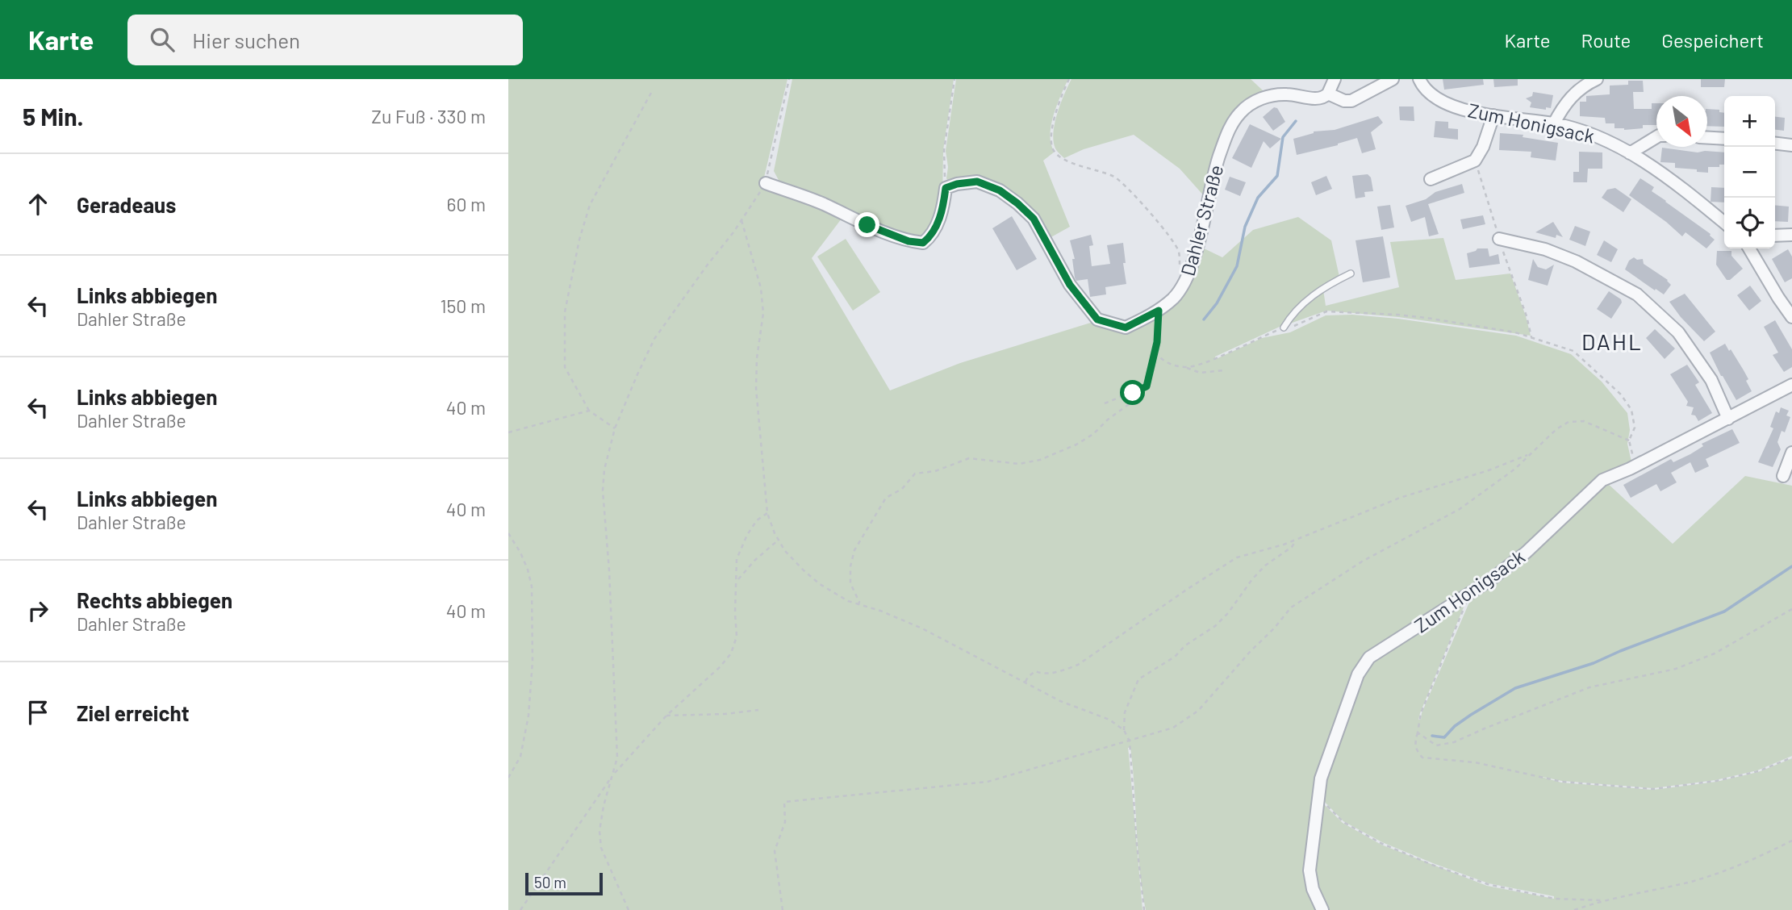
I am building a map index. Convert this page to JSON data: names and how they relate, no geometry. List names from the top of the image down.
{
  "streets": {
    "street": ["Zum Honigsack", "Dahler Straße"]
  },
  "districts": ["DAHL"],
  "scale_bar": "50 m",
  "north": "bottom right",
  "page": {
    "header": "Karte",
    "search": "Hier suchen",
    "nav": ["Karte", "Route", "Gespeichert"],
    "heading": ["5 Min.", "Zu Fuß · 330 m"],
    "map_buttons": ["+", "−"],
    "list": [
      ["Geradeaus", "60 m"],
      ["Links abbiegen", "Dahler Straße", "150 m"],
      ["Links abbiegen", "Dahler Straße", "40 m"],
      ["Links abbiegen", "Dahler Straße", "40 m"],
      ["Rechts abbiegen", "Dahler Straße", "40 m"],
      "Ziel erreicht"
    ],
    "scale": "50 m"
  }
}
